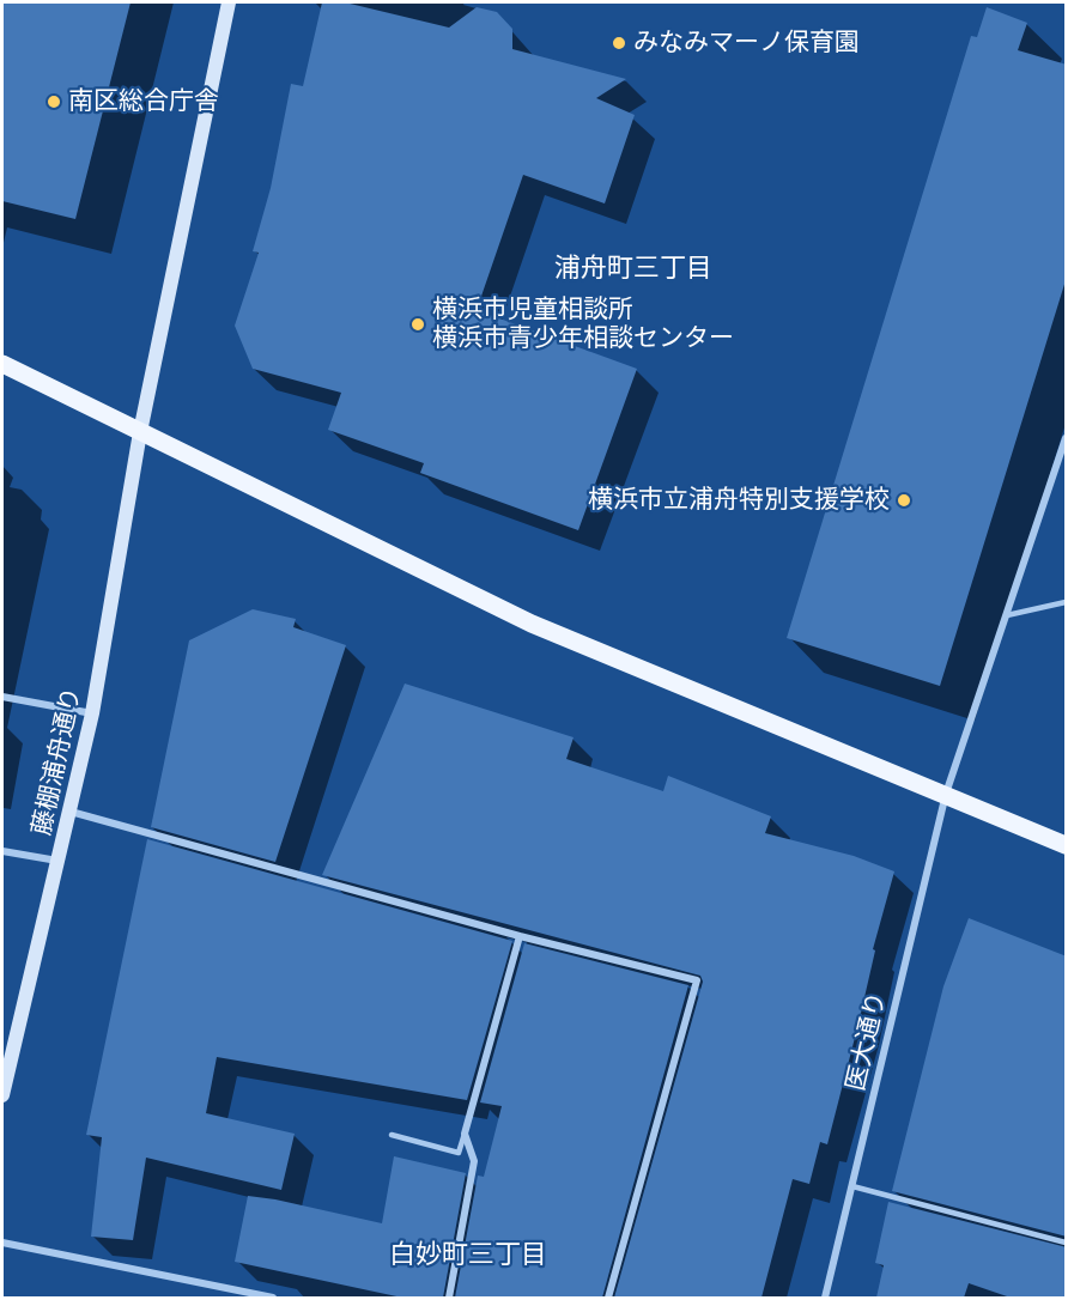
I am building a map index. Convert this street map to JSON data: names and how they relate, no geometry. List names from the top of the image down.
{
  "streets": {
    "street": ["藤棚浦舟通り", "医大通り"]
  },
  "districts": ["浦舟町三丁目", "白妙町三丁目"],
  "places": [
    "みなみマーノ保育園",
    "南区総合庁舎",
    "横浜市児童相談所 横浜市青少年相談センター",
    "横浜市立浦舟特別支援学校"
  ]
}
